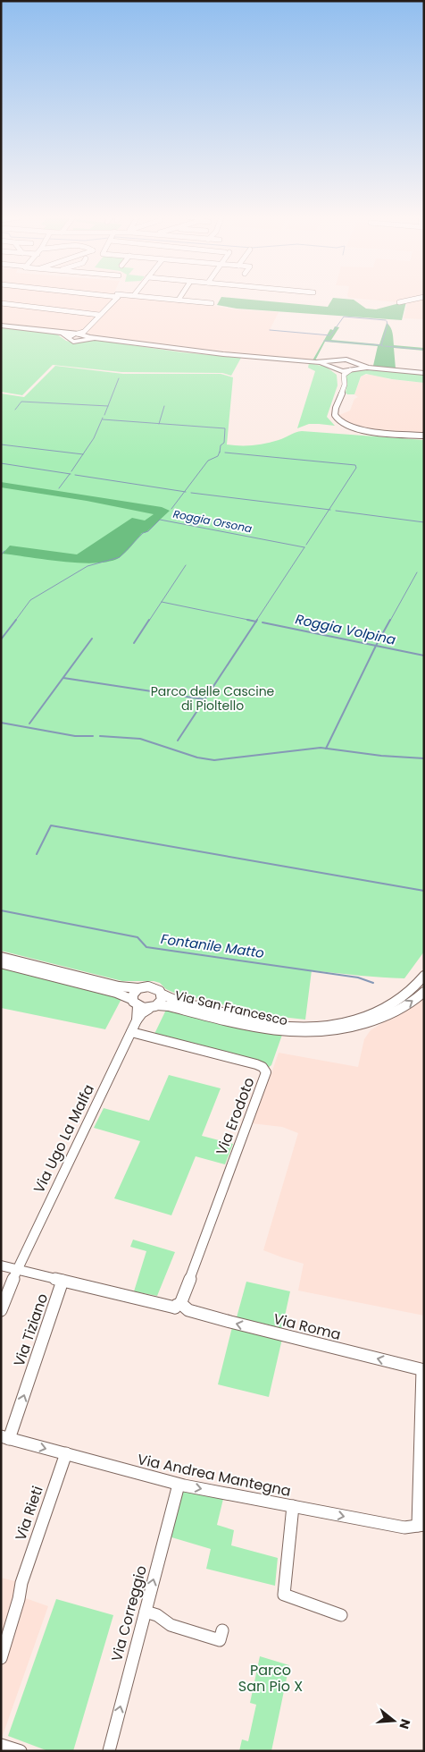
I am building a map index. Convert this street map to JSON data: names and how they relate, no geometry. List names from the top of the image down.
{
  "streets": {
    "street": [
      "Via San Francesco",
      "Via Erodoto",
      "Via Ugo La Malfa",
      "Via Roma",
      "Via Tiziano",
      "Via Andrea Mantegna",
      "Via Rieti",
      "Via Correggio"
    ]
  },
  "crossings": [
    ["Via San Francesco", "Via Ugo La Malfa"],
    ["Via Erodoto", "Via Ugo La Malfa"],
    ["Via Erodoto", "Via Roma"],
    ["Via Ugo La Malfa", "Via Roma"],
    ["Via Roma", "Via Tiziano"],
    ["Via Tiziano", "Via Andrea Mantegna"],
    ["Via Andrea Mantegna", "Via Rieti"],
    ["Via Andrea Mantegna", "Via Correggio"]
  ],
  "one_way": [
    "Via Roma",
    "Via Tiziano",
    "Via Andrea Mantegna",
    "Via Correggio"
  ],
  "water": ["Roggia Orsona", "Roggia Volpina", "Fontanile Matto"],
  "parks": ["Parco delle Cascine di Pioltello", "Parco San Pio X"],
  "north": "right"
}
